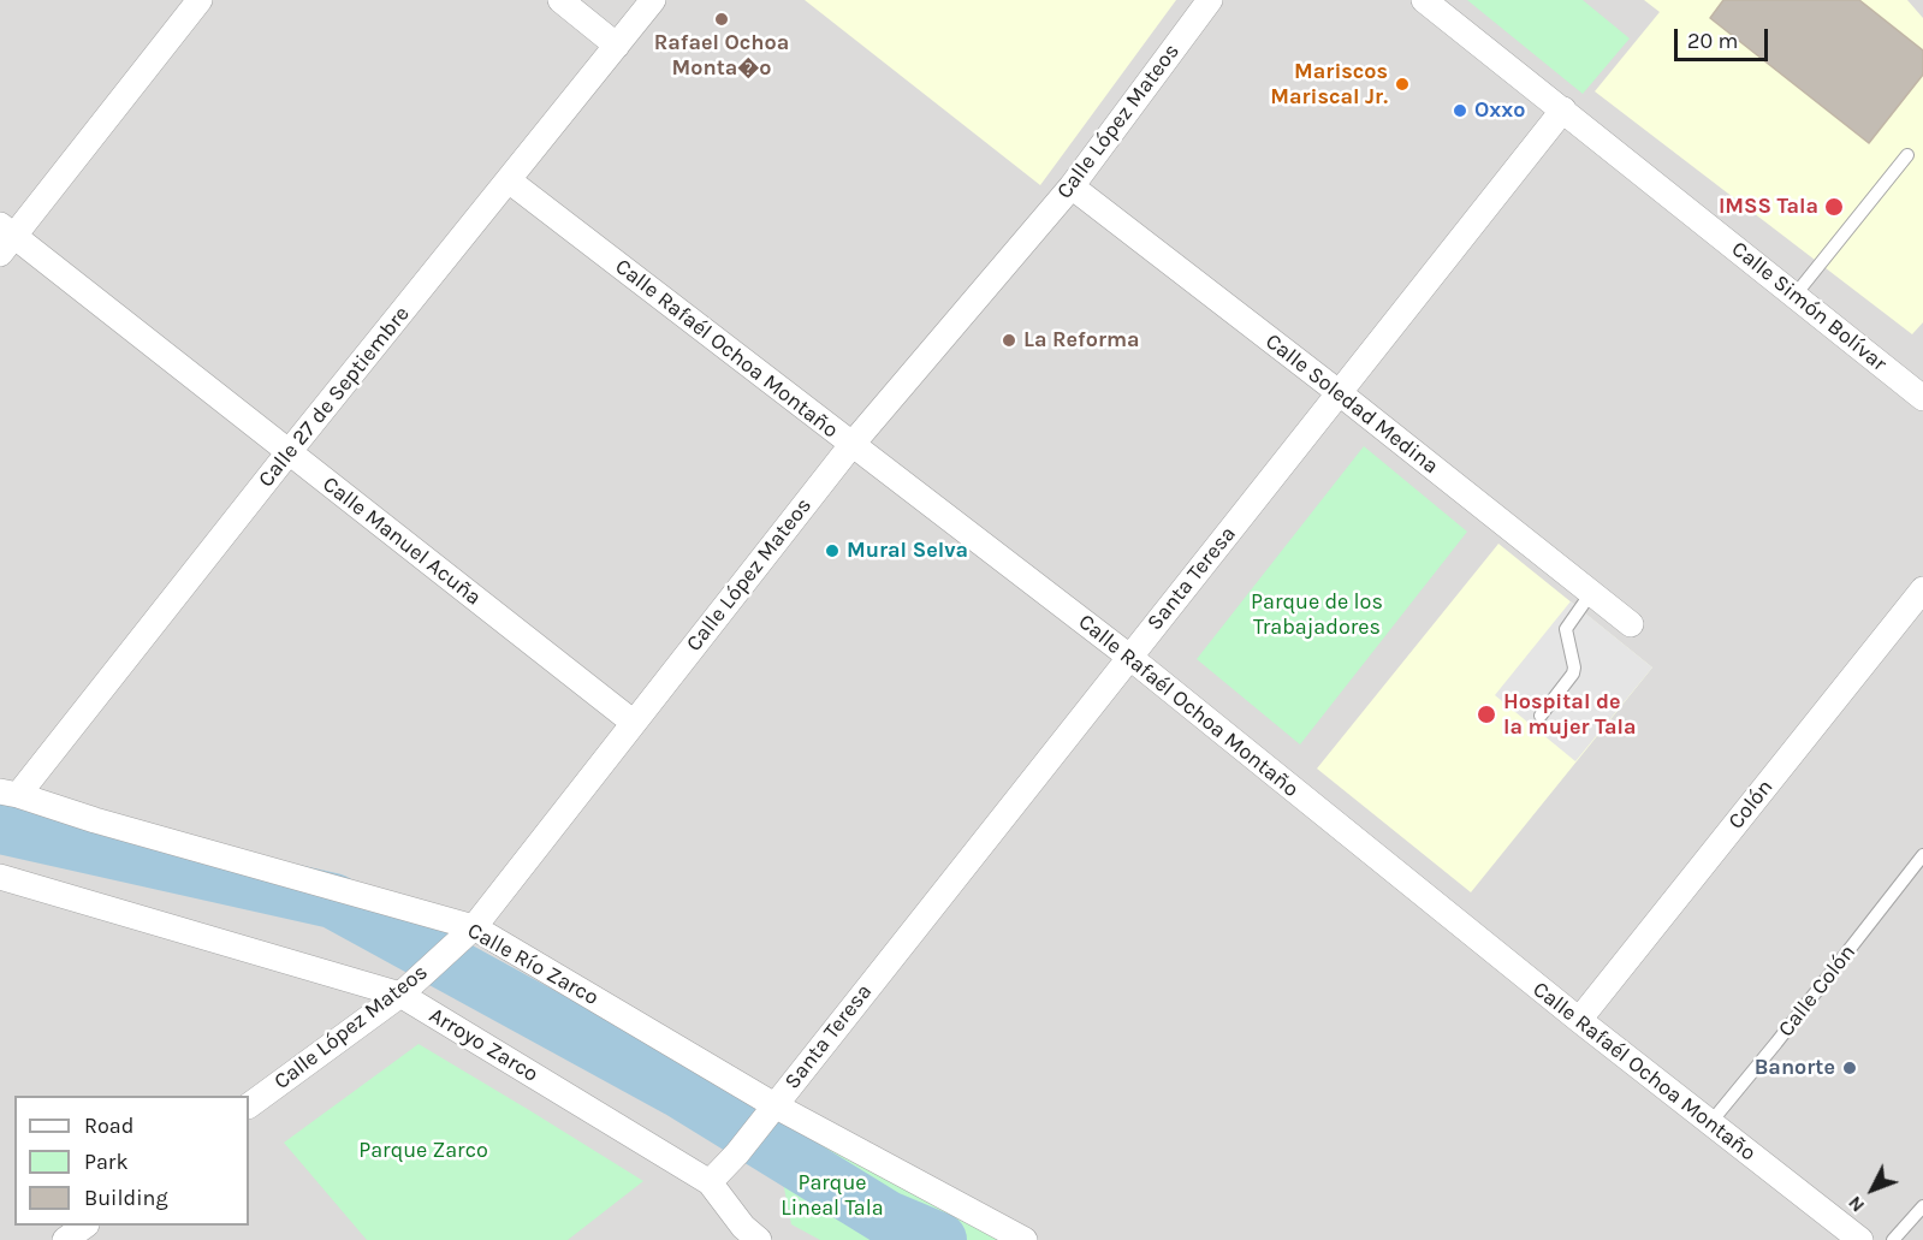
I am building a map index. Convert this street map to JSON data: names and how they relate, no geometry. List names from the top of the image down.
{
  "streets": {
    "street": [
      "Calle López Mateos",
      "Calle Simón Bolívar",
      "Calle Rafaél Ochoa Montaño",
      "Calle 27 de Septiembre",
      "Calle Soledad Medina",
      "Calle Manuel Acuña",
      "Santa Teresa",
      "Colón",
      "Calle Río Zarco",
      "Arroyo Zarco"
    ],
    "lane": ["Calle Colón"]
  },
  "crossings": [
    ["Calle López Mateos", "Calle Rafaél Ochoa Montaño"],
    ["Calle López Mateos", "Calle Soledad Medina"],
    ["Calle López Mateos", "Calle Manuel Acuña"],
    ["Calle López Mateos", "Calle Río Zarco"],
    ["Calle López Mateos", "Arroyo Zarco"],
    ["Calle Simón Bolívar", "Santa Teresa"],
    ["Calle Rafaél Ochoa Montaño", "Calle 27 de Septiembre"],
    ["Calle Rafaél Ochoa Montaño", "Santa Teresa"],
    ["Calle Rafaél Ochoa Montaño", "Colón"],
    ["Calle Rafaél Ochoa Montaño", "Calle Colón"],
    ["Calle 27 de Septiembre", "Calle Manuel Acuña"],
    ["Calle 27 de Septiembre", "Calle Río Zarco"],
    ["Calle Soledad Medina", "Santa Teresa"],
    ["Santa Teresa", "Calle Río Zarco"],
    ["Santa Teresa", "Arroyo Zarco"]
  ],
  "parks": ["Parque de los Trabajadores", "Parque Zarco", "Parque Lineal Tala"],
  "places": [
    "Rafael Ochoa Monta�o",
    "Mariscos Mariscal Jr.",
    "Oxxo",
    "IMSS Tala",
    "La Reforma",
    "Mural Selva",
    "Hospital de la mujer Tala",
    "Banorte"
  ],
  "legend": ["Road", "Park", "Building"],
  "scale_bar": "20 m",
  "north": "bottom left"
}
